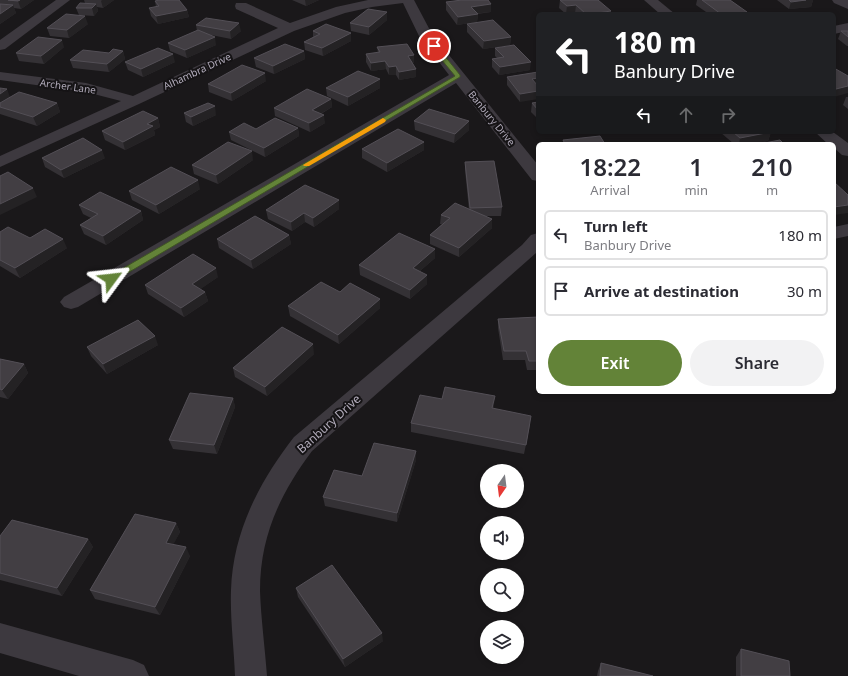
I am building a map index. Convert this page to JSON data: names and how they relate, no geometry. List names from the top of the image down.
{
  "streets": {
    "street": ["Alhambra Drive", "Archer Lane", "Banbury Drive"]
  },
  "crossings": [
    ["Alhambra Drive", "Archer Lane"]
  ],
  "north": "bottom",
  "page": {
    "turn": ["180 m", "Banbury Drive"],
    "eta": [
      "18:22",
      "Arrival",
      "1",
      "min",
      "210",
      "m"
    ],
    "list": [
      {
        "name": "Turn left",
        "note": "Banbury Drive",
        "value": "180 m"
      },
      {
        "name": "Arrive at destination",
        "value": "30 m"
      }
    ],
    "buttons": ["Exit", "Share"]
  }
}
